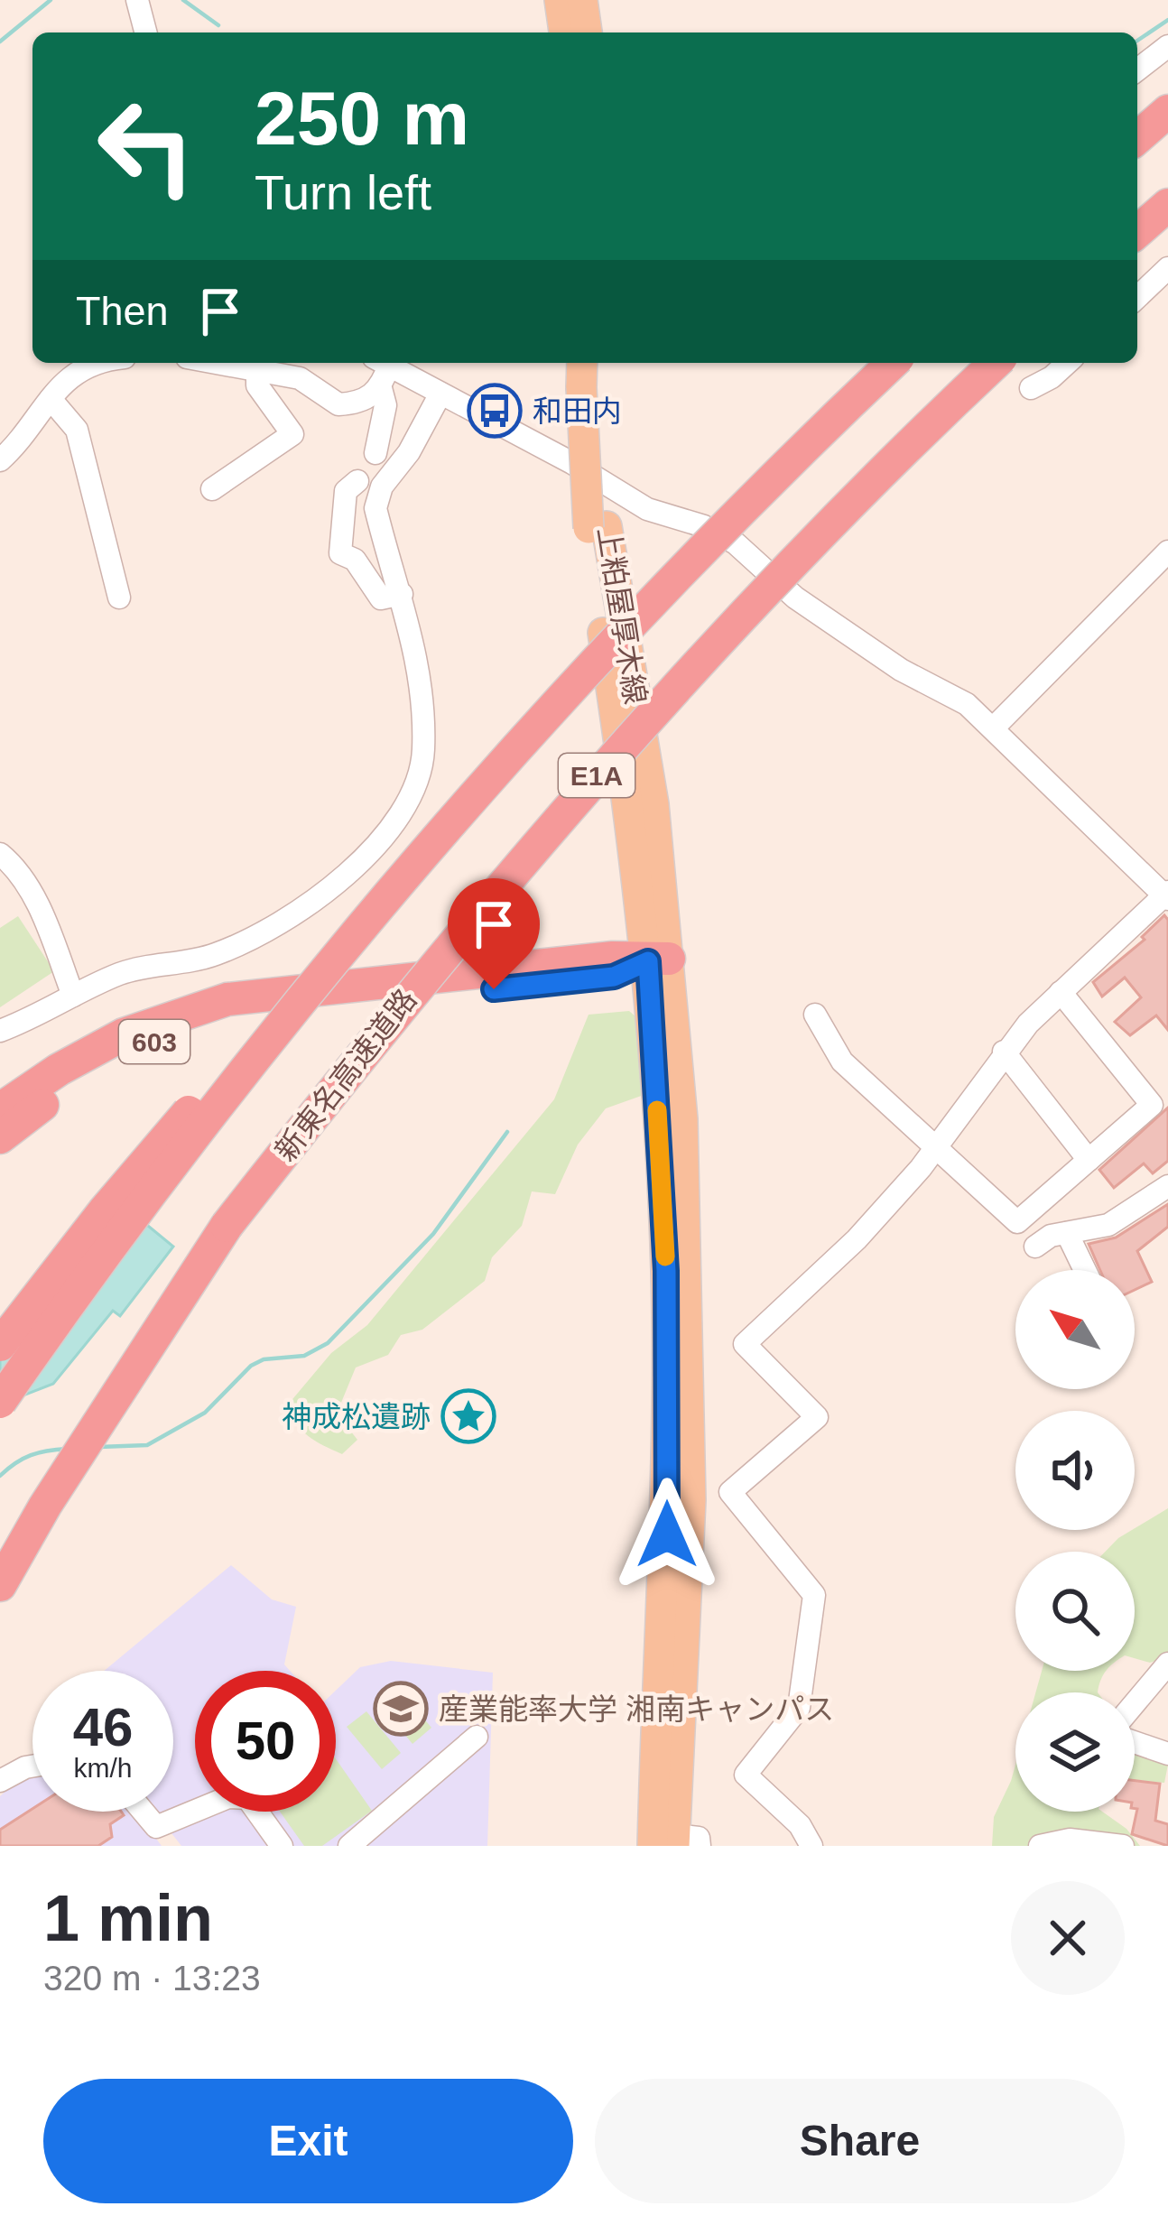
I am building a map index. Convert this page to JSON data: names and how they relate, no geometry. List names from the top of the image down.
{
  "streets": {
    "highway": ["E1A", "603", "新東名高速道路"],
    "main road": ["上粕屋厚木線"]
  },
  "crossings": [
    ["上粕屋厚木線", "603"]
  ],
  "places": {
    "bus stop": ["和田内"],
    "place": ["神成松遺跡"],
    "school or university": ["産業能率大学 湘南キャンパス"]
  },
  "north": "top left",
  "page": {
    "turn": ["250 m", "Turn left"],
    "then": "Then",
    "speed": "46 km/h",
    "limit": "50",
    "heading": ["1 min", "320 m · 13:23"],
    "buttons": ["Exit", "Share"]
  }
}
